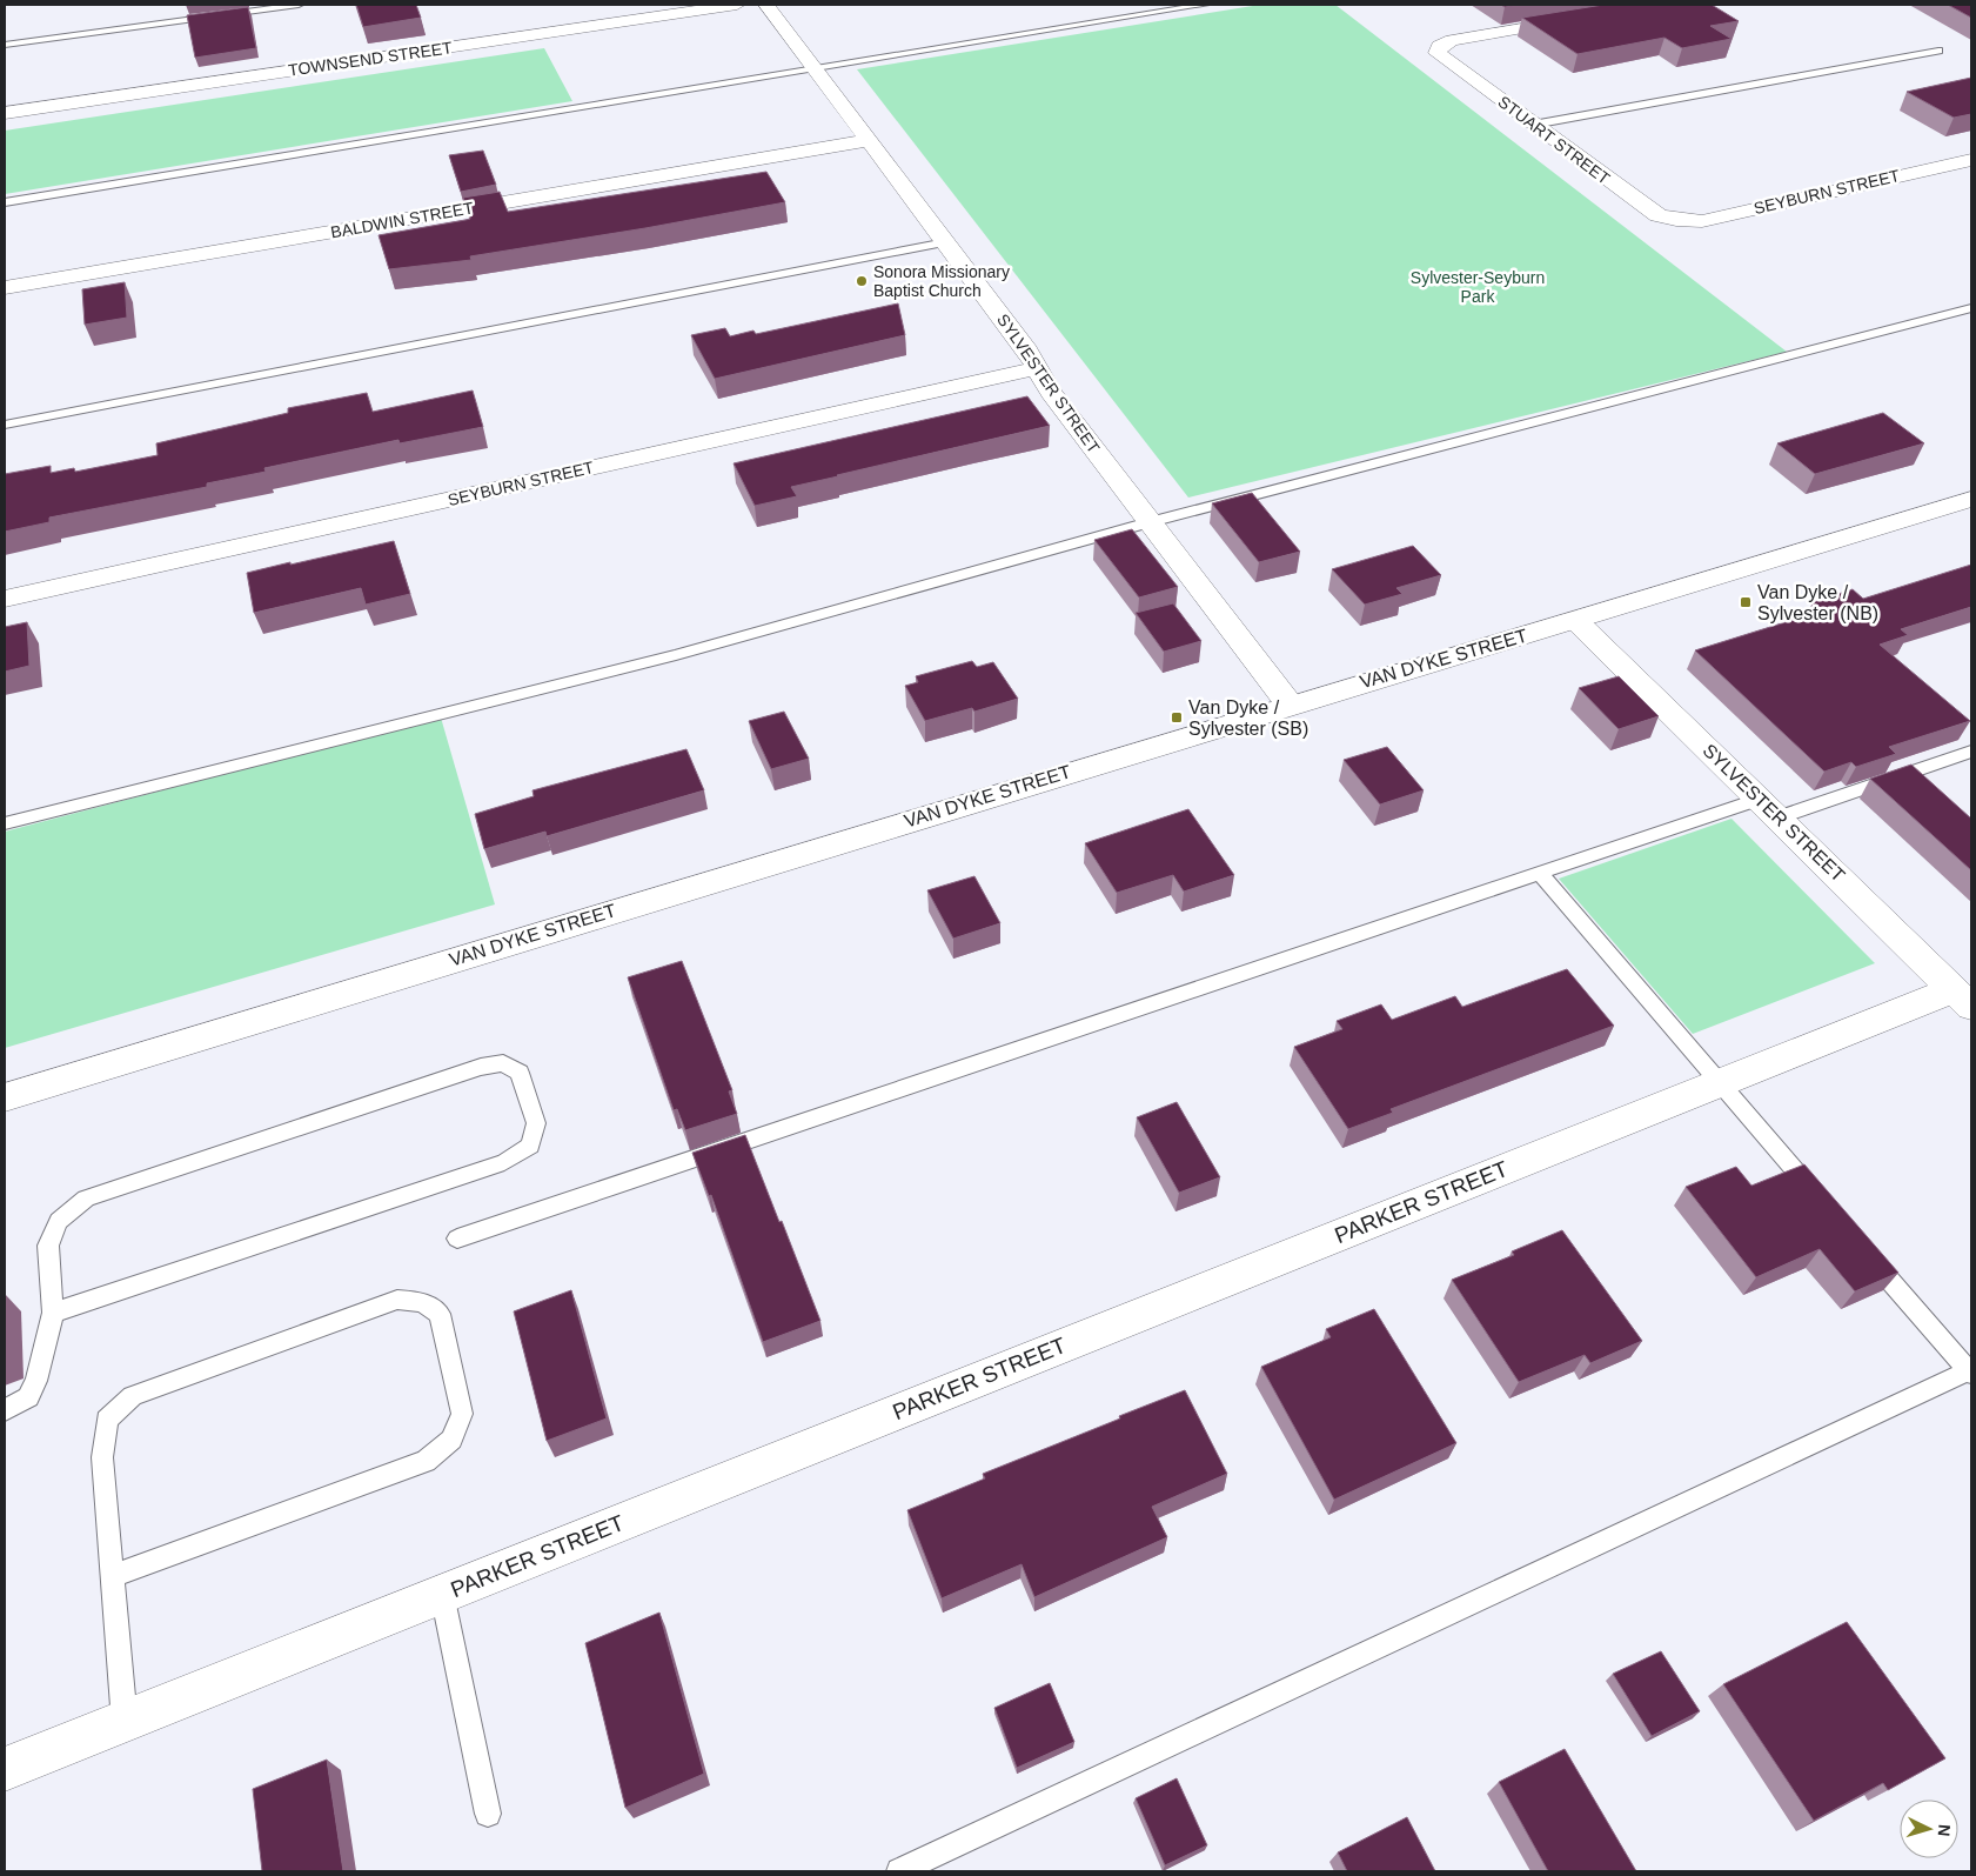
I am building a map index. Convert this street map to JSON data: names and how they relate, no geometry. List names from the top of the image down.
{
  "streets": {
    "street": [
      "TOWNSEND STREET",
      "STUART STREET",
      "SEYBURN STREET",
      "BALDWIN STREET",
      "SYLVESTER STREET",
      "VAN DYKE STREET",
      "PARKER STREET"
    ]
  },
  "crossings": [
    ["STUART STREET", "SEYBURN STREET"],
    ["SEYBURN STREET", "SYLVESTER STREET"],
    ["BALDWIN STREET", "SYLVESTER STREET"],
    ["SYLVESTER STREET", "VAN DYKE STREET"],
    ["SYLVESTER STREET", "PARKER STREET"]
  ],
  "parks": ["Sylvester-Seyburn Park"],
  "places": {
    "other": ["Sonora Missionary Baptist Church"],
    "transit": ["Van Dyke / Sylvester (NB)", "Van Dyke / Sylvester (SB)"]
  },
  "north": "right"
}
